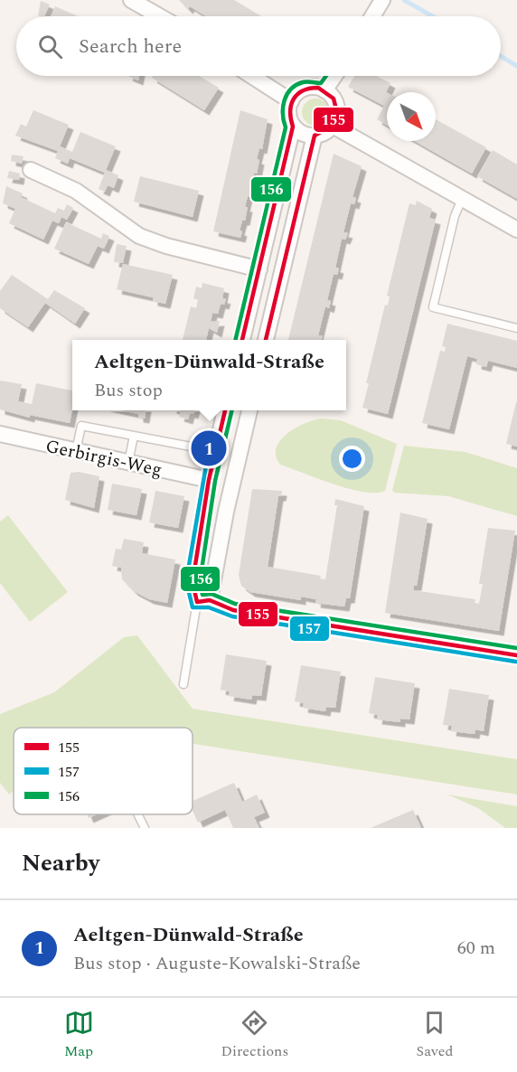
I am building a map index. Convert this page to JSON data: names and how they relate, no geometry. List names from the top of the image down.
{
  "streets": {
    "street": ["Gerbirgis-Weg"]
  },
  "lines": ["transit line 156", "transit line 155", "transit line 157"],
  "legend": ["155", "157", "156"],
  "north": "bottom right",
  "page": {
    "search": "Search here",
    "popup": ["Aeltgen-Dünwald-Straße", "Bus stop"],
    "pins": "1",
    "heading": "Nearby",
    "list": [
      {
        "mark": "1",
        "name": "Aeltgen-Dünwald-Straße",
        "note": "Bus stop · Auguste-Kowalski-Straße",
        "value": "60 m"
      }
    ],
    "nav": ["Map", "Directions", "Saved"]
  }
}
